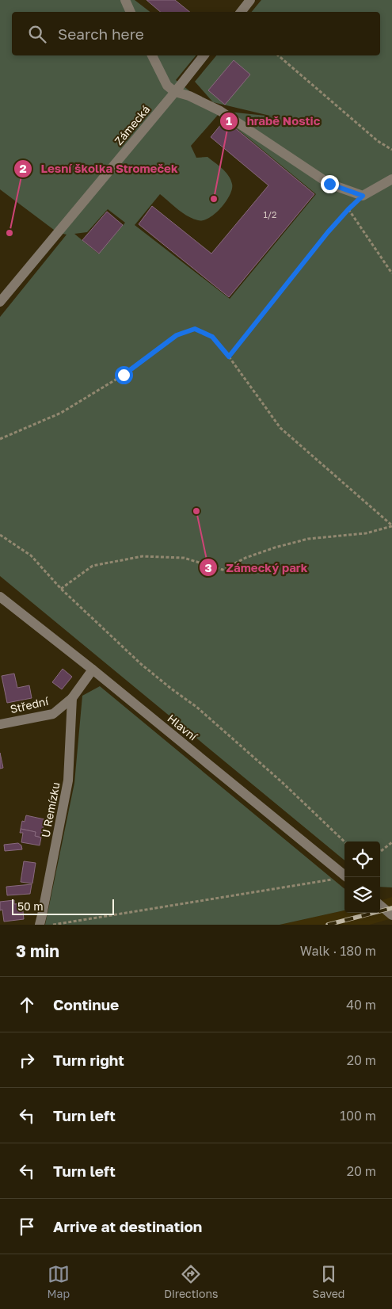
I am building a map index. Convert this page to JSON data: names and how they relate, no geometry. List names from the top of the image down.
{
  "streets": {
    "street": [
      "Zámecká",
      "Střední",
      "Hlavní",
      "U Remízku"
    ]
  },
  "crossings": [
    ["Střední", "Hlavní"],
    ["Střední", "U Remízku"]
  ],
  "places": ["hrabě Nostic", "Lesní školka Stromeček", "Zámecký park"],
  "house_numbers": ["1/2"],
  "scale_bar": "50 m",
  "page": {
    "search": "Search here",
    "scale": "50 m",
    "heading": ["3 min", "Walk · 180 m"],
    "list": [
      ["Continue", "40 m"],
      ["Turn right", "20 m"],
      ["Turn left", "100 m"],
      ["Turn left", "20 m"],
      "Arrive at destination"
    ],
    "nav": ["Map", "Directions", "Saved"]
  }
}
